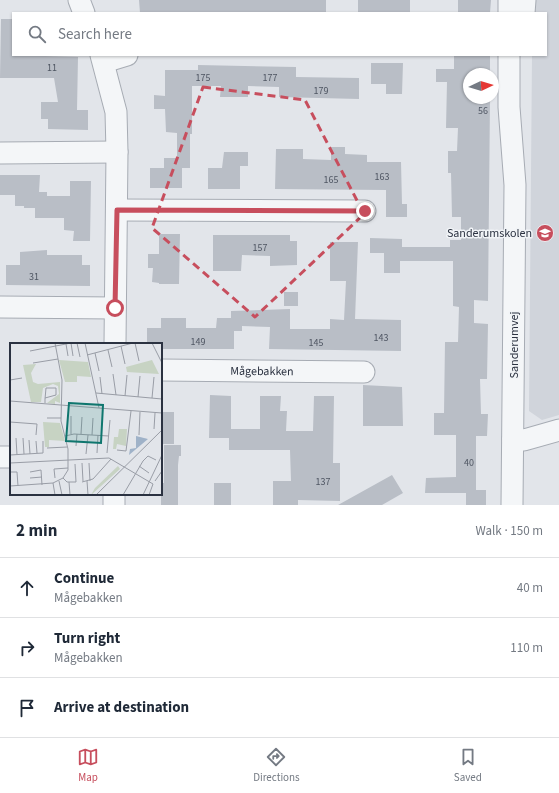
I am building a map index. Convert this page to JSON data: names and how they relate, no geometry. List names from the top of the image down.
{
  "streets": {
    "street": ["Sanderumvej", "Mågebakken"]
  },
  "places": {
    "school or university": ["Sanderumskolen"]
  },
  "house_numbers": [
    "11",
    "175",
    "177",
    "179",
    "56",
    "163",
    "165",
    "157",
    "31",
    "143",
    "149",
    "145",
    "40",
    "137"
  ],
  "north": "right",
  "page": {
    "search": "Search here",
    "heading": ["2 min", "Walk · 150 m"],
    "list": [
      ["Continue", "Mågebakken", "40 m"],
      ["Turn right", "Mågebakken", "110 m"],
      "Arrive at destination"
    ],
    "nav": ["Map", "Directions", "Saved"]
  }
}
